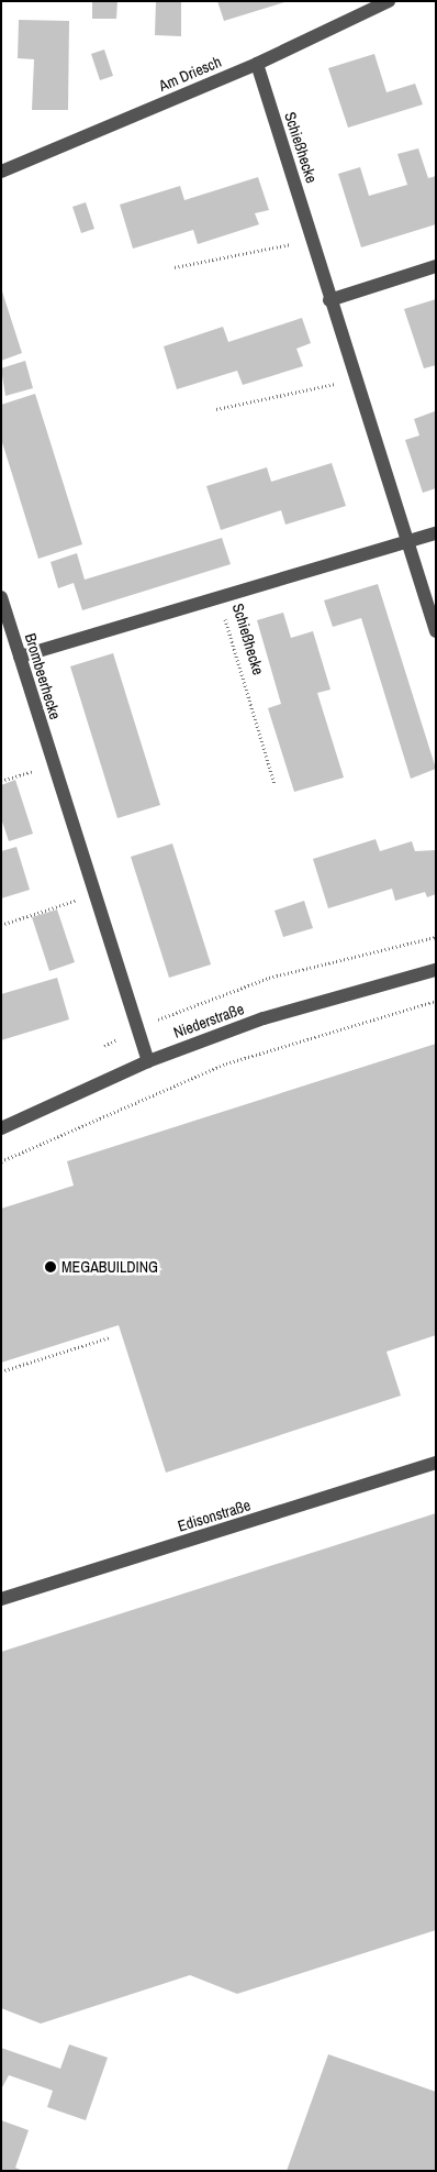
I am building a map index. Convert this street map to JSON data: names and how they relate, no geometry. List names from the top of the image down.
{
  "streets": {
    "street": [
      "Am Driesch",
      "Schießhecke",
      "Brombeerhecke",
      "Niederstraße",
      "Edisonstraße"
    ]
  },
  "crossings": [
    ["Am Driesch", "Schießhecke"],
    ["Brombeerhecke", "Niederstraße"]
  ],
  "places": ["MEGABUILDING"]
}
